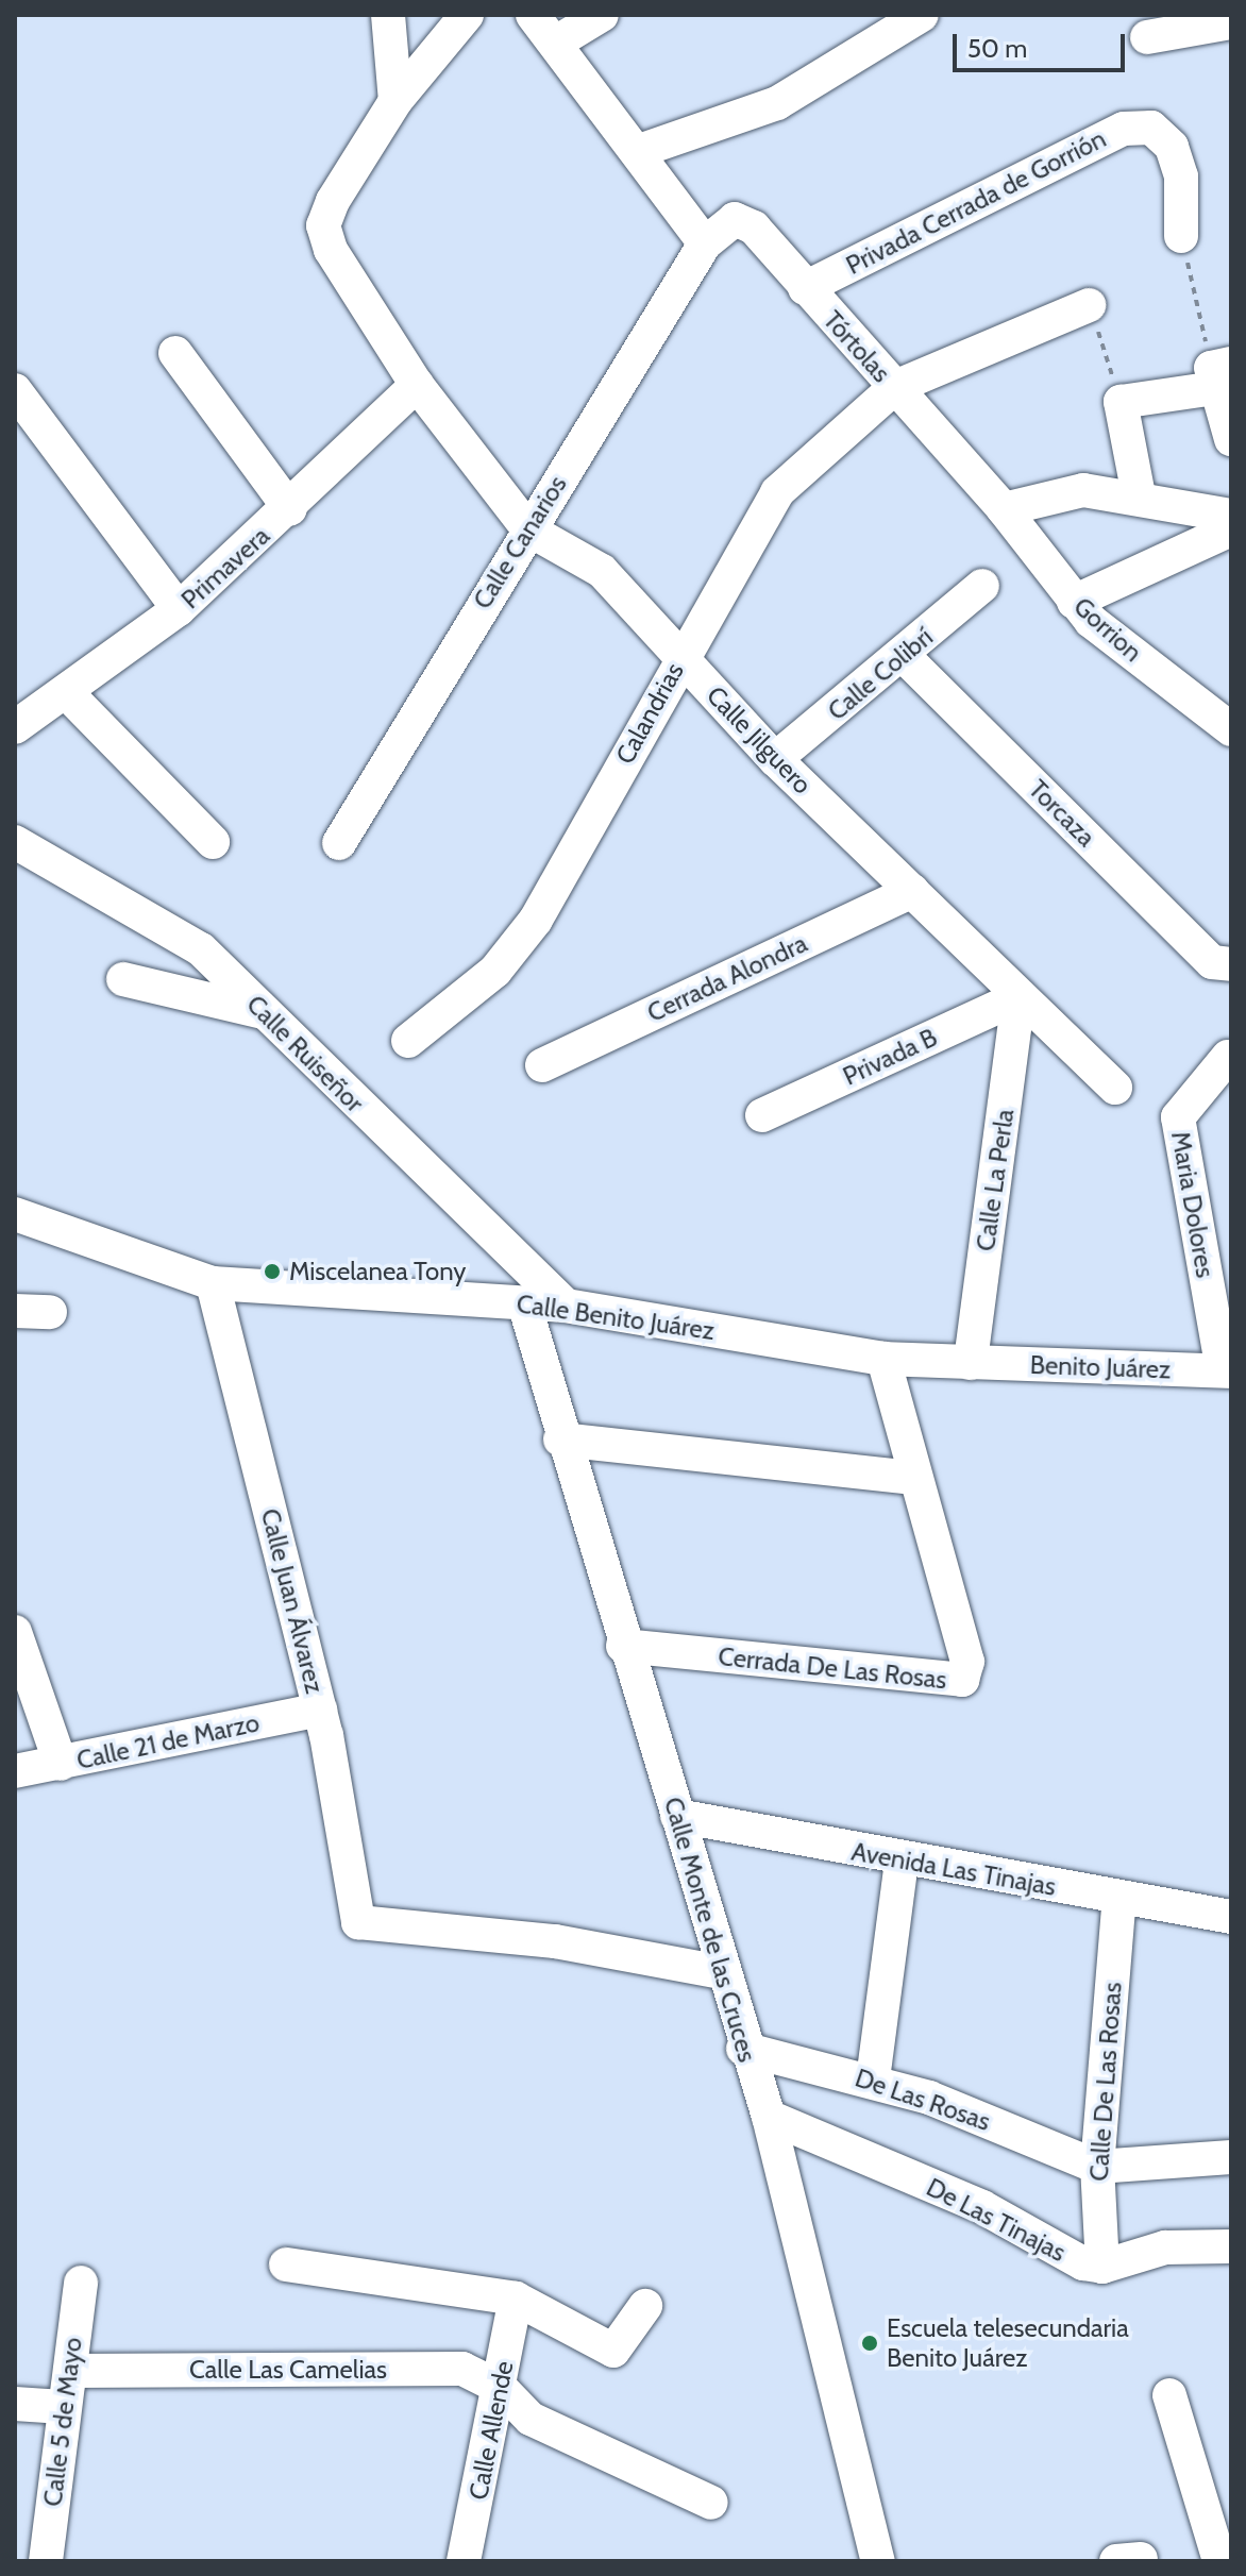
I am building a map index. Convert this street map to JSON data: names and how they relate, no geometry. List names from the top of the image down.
{
  "streets": {
    "street": [
      "Privada Cerrada de Gorrión",
      "Tórtolas",
      "Calle Canarios",
      "Primavera",
      "Gorrion",
      "Calle Colibrí",
      "Calandrias",
      "Calle Jilguero",
      "Torcaza",
      "Cerrada Alondra",
      "Calle Ruiseñor",
      "Privada B",
      "Calle La Perla",
      "Maria Dolores",
      "Calle Benito Juárez",
      "Benito Juárez",
      "Calle Juan Álvarez",
      "Cerrada De Las Rosas",
      "Calle 21 de Marzo",
      "Avenida Las Tinajas",
      "Calle Monte de las Cruces",
      "Calle De Las Rosas",
      "De Las Rosas",
      "De Las Tinajas",
      "Calle Las Camelias",
      "Calle 5 de Mayo",
      "Calle Allende"
    ]
  },
  "crossings": [
    ["Privada Cerrada de Gorrión", "Tórtolas"],
    ["Tórtolas", "Calle Canarios"],
    ["Tórtolas", "Gorrion"],
    ["Tórtolas", "Calandrias"],
    ["Calle Canarios", "Calle Jilguero"],
    ["Primavera", "Calle Jilguero"],
    ["Calle Colibrí", "Calle Jilguero"],
    ["Calle Colibrí", "Torcaza"],
    ["Calandrias", "Calle Jilguero"],
    ["Calle Jilguero", "Cerrada Alondra"],
    ["Calle Jilguero", "Privada B"],
    ["Calle Jilguero", "Calle La Perla"],
    ["Calle Ruiseñor", "Calle Benito Juárez"],
    ["Privada B", "Calle La Perla"],
    ["Calle La Perla", "Calle Benito Juárez"],
    ["Calle La Perla", "Benito Juárez"],
    ["Maria Dolores", "Benito Juárez"],
    ["Calle Benito Juárez", "Benito Juárez"],
    ["Calle Benito Juárez", "Calle Juan Álvarez"],
    ["Calle Benito Juárez", "Cerrada De Las Rosas"],
    ["Calle Benito Juárez", "Calle Monte de las Cruces"],
    ["Calle Juan Álvarez", "Calle 21 de Marzo"],
    ["Calle Juan Álvarez", "Calle Monte de las Cruces"],
    ["Cerrada De Las Rosas", "Calle Monte de las Cruces"],
    ["Avenida Las Tinajas", "Calle Monte de las Cruces"],
    ["Avenida Las Tinajas", "Calle De Las Rosas"],
    ["Calle Monte de las Cruces", "De Las Rosas"],
    ["Calle Monte de las Cruces", "De Las Tinajas"],
    ["Calle De Las Rosas", "De Las Rosas"],
    ["Calle De Las Rosas", "De Las Tinajas"],
    ["Calle Las Camelias", "Calle 5 de Mayo"],
    ["Calle Las Camelias", "Calle Allende"]
  ],
  "places": ["Miscelanea Tony", "Escuela telesecundaria Benito Juárez"],
  "scale_bar": "50 m"
}
